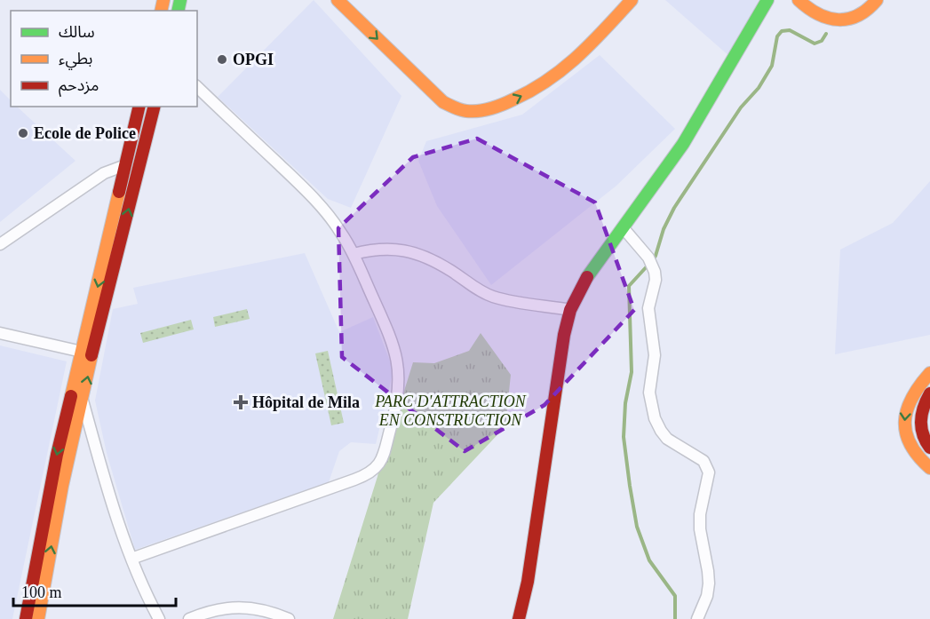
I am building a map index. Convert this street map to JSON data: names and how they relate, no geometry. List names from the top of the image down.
{
  "parks": ["PARC D'ATTRACTION EN CONSTRUCTION"],
  "places": {
    "other": ["OPGI", "Ecole de Police"],
    "health": ["Hôpital de Mila"]
  },
  "legend": ["سالك", "بطيء", "مزدحم"],
  "scale_bar": "100 m"
}
